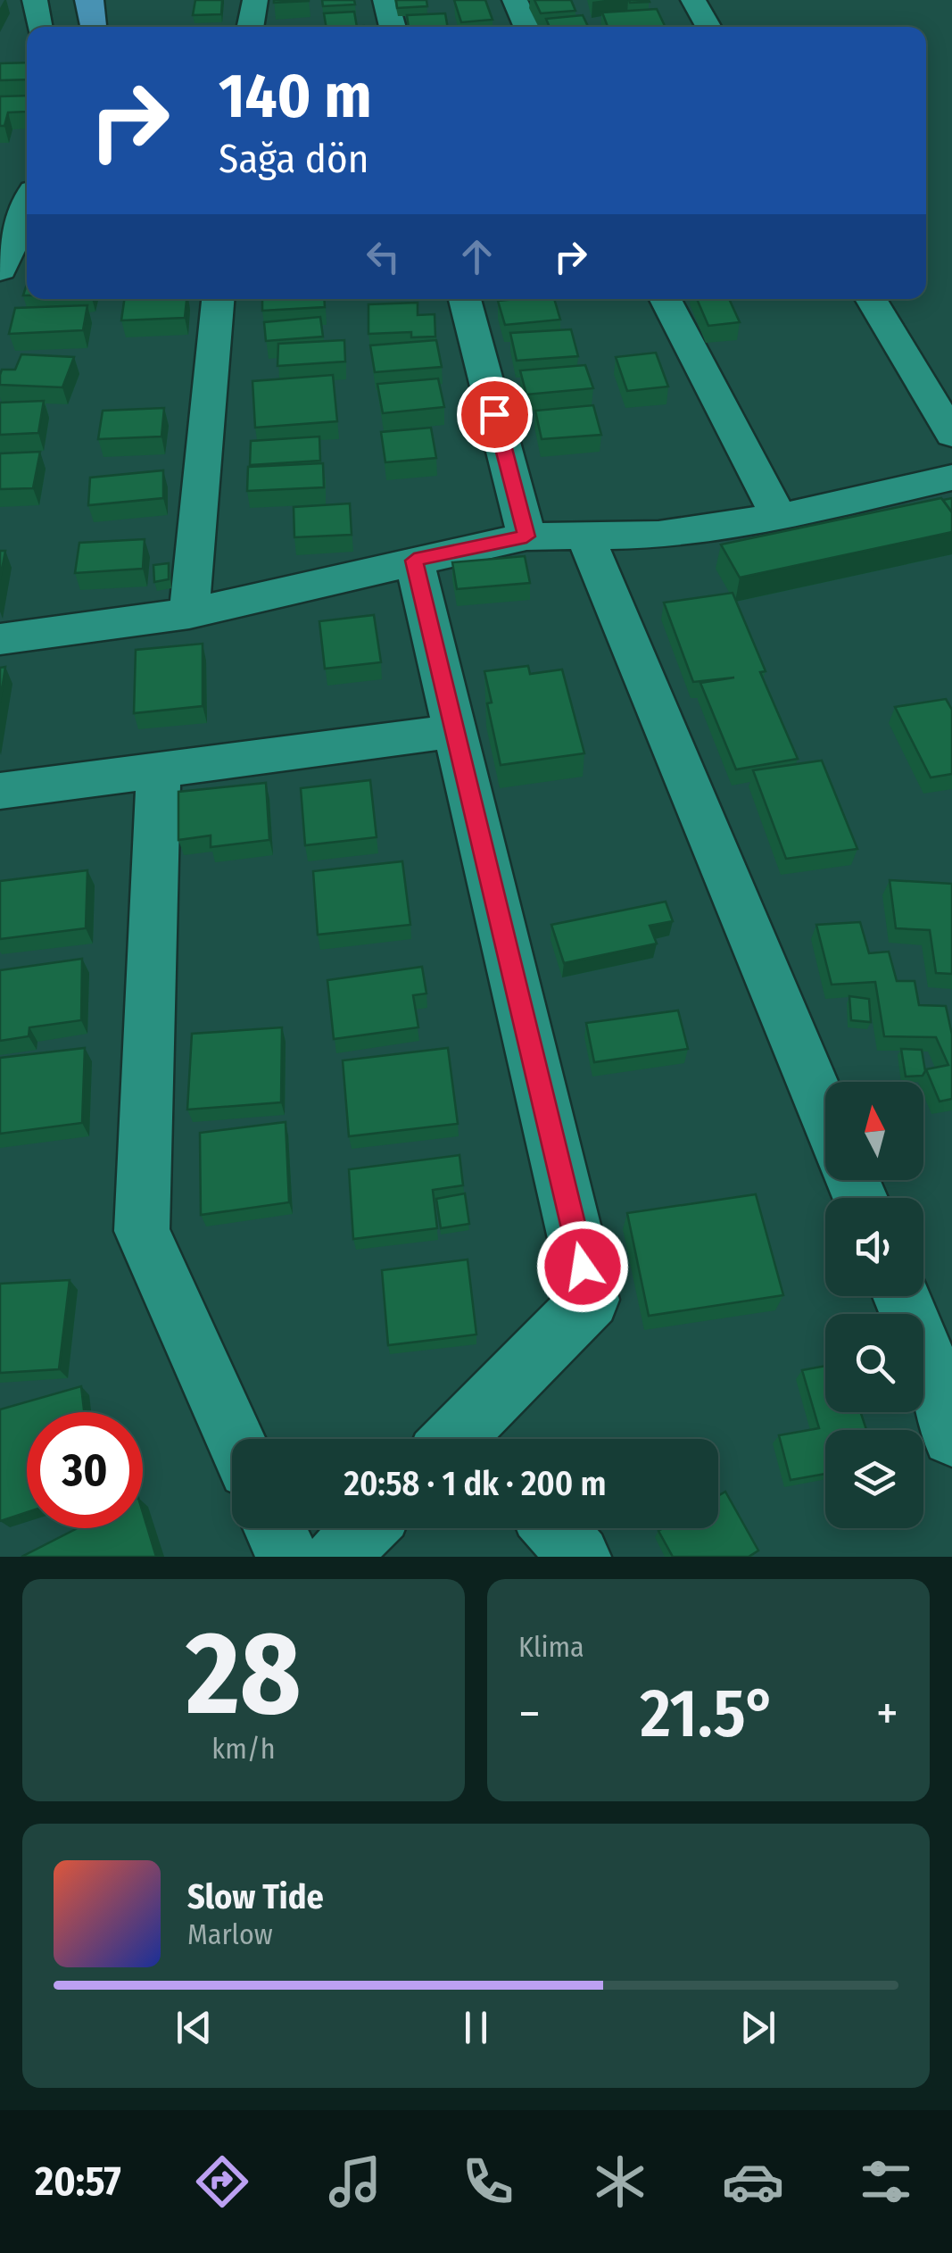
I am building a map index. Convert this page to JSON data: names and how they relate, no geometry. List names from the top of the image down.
{
  "north": "top",
  "page": {
    "turn": ["140 m", "Sağa dön"],
    "limit": "30",
    "trip": "20:58 · 1 dk · 200 m",
    "tile": [
      ["28", "km/h"],
      "Klima"
    ],
    "heat": ["−", "21.5°", "+"],
    "song": ["Slow Tide", "Marlow"],
    "tabs": "20:57"
  }
}
